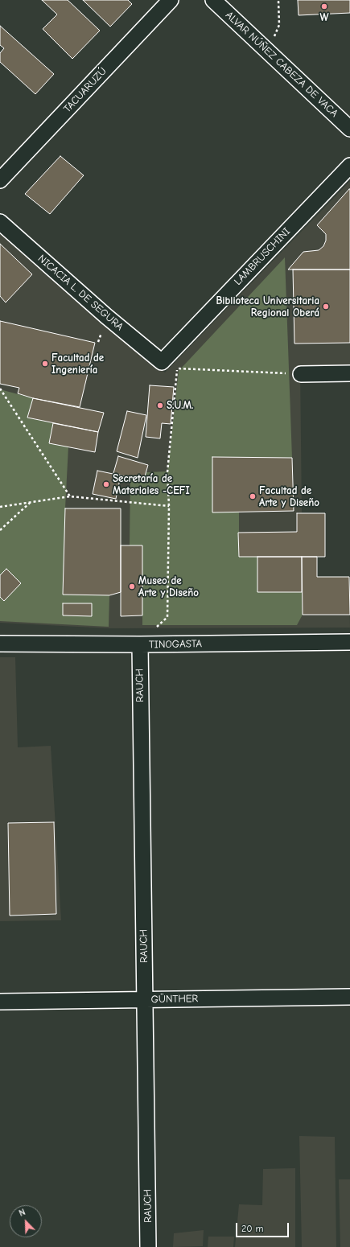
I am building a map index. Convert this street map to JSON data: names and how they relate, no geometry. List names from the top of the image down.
{
  "streets": {
    "street": [
      "ALVAR NÚÑEZ CABEZA DE VACA",
      "TACUARUZÚ",
      "LAMBRUSCHINI",
      "NICACIA L. DE SEGURA",
      "TINOGASTA",
      "RAUCH",
      "GÜNTHER"
    ]
  },
  "crossings": [
    ["LAMBRUSCHINI", "NICACIA L. DE SEGURA"],
    ["TINOGASTA", "RAUCH"],
    ["RAUCH", "GÜNTHER"]
  ],
  "places": [
    "W",
    "Biblioteca Universitaria Regional Oberá",
    "Facultad de Ingeniería",
    "S.U.M.",
    "Secretaría de Materiales -CEFI",
    "Facultad de Arte y Diseño",
    "Museo de Arte y Diseño"
  ],
  "scale_bar": "20 m",
  "north": "top left"
}
